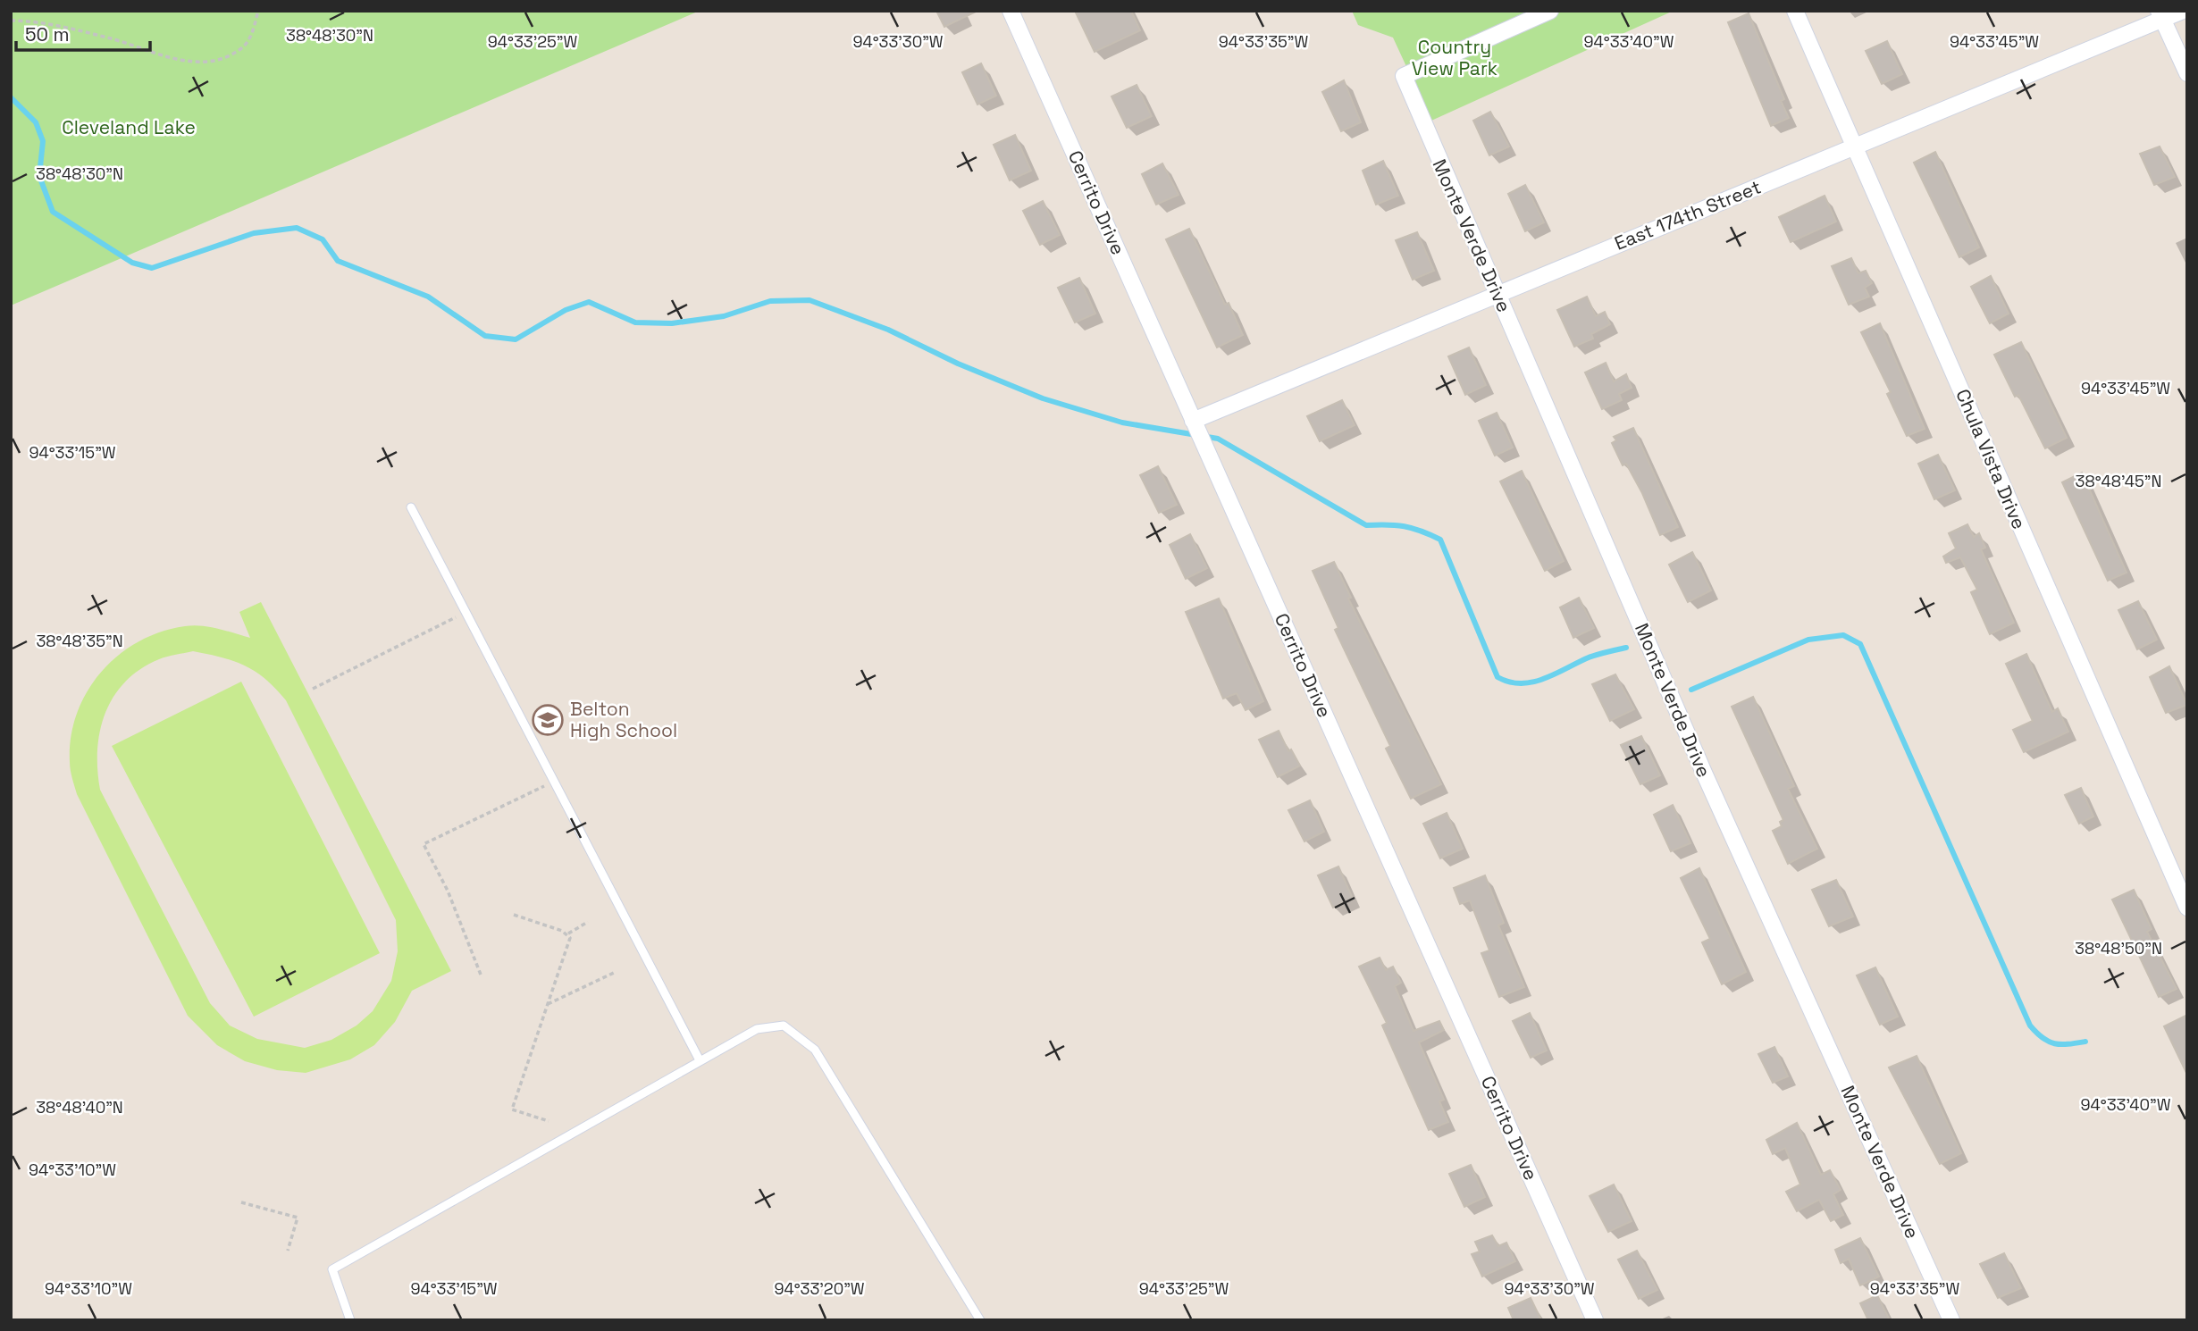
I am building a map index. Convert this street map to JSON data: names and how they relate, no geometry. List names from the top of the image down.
{
  "streets": {
    "street": [
      "Cerrito Drive",
      "East 174th Street",
      "Monte Verde Drive",
      "Chula Vista Drive"
    ]
  },
  "crossings": [
    ["Cerrito Drive", "East 174th Street"],
    ["East 174th Street", "Monte Verde Drive"],
    ["East 174th Street", "Chula Vista Drive"]
  ],
  "parks": ["Country View Park", "Cleveland Lake"],
  "places": {
    "school or university": ["Belton High School"]
  },
  "scale_bar": "50 m",
  "coordinates": [
    "38°48'30\"N",
    "94°33'25\"W",
    "94°33'30\"W",
    "94°33'35\"W",
    "94°33'40\"W",
    "94°33'45\"W",
    "94°33'15\"W",
    "38°48'45\"N",
    "38°48'35\"N",
    "38°48'50\"N",
    "38°48'40\"N",
    "94°33'10\"W",
    "94°33'20\"W"
  ]
}
